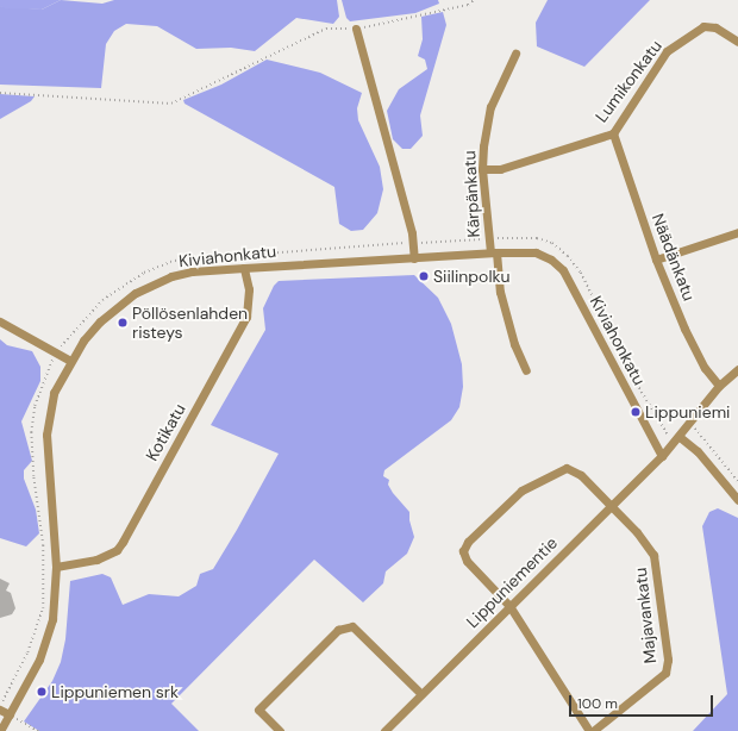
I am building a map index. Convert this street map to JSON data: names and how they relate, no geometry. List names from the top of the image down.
{
  "streets": {
    "street": [
      "Lumikonkatu",
      "Kärpänkatu",
      "Kiviahonkatu",
      "Näädänkatu",
      "Kotikatu",
      "Lippuniementie",
      "Majavankatu"
    ]
  },
  "crossings": [
    ["Lumikonkatu", "Kärpänkatu"],
    ["Lumikonkatu", "Näädänkatu"],
    ["Kärpänkatu", "Kiviahonkatu"],
    ["Kiviahonkatu", "Kotikatu"],
    ["Kiviahonkatu", "Lippuniementie"],
    ["Näädänkatu", "Lippuniementie"],
    ["Lippuniementie", "Majavankatu"]
  ],
  "places": [
    "Siilinpolku",
    "Pöllösenlahden risteys",
    "Lippuniemi",
    "Lippuniemen srk"
  ],
  "scale_bar": "100 m"
}
